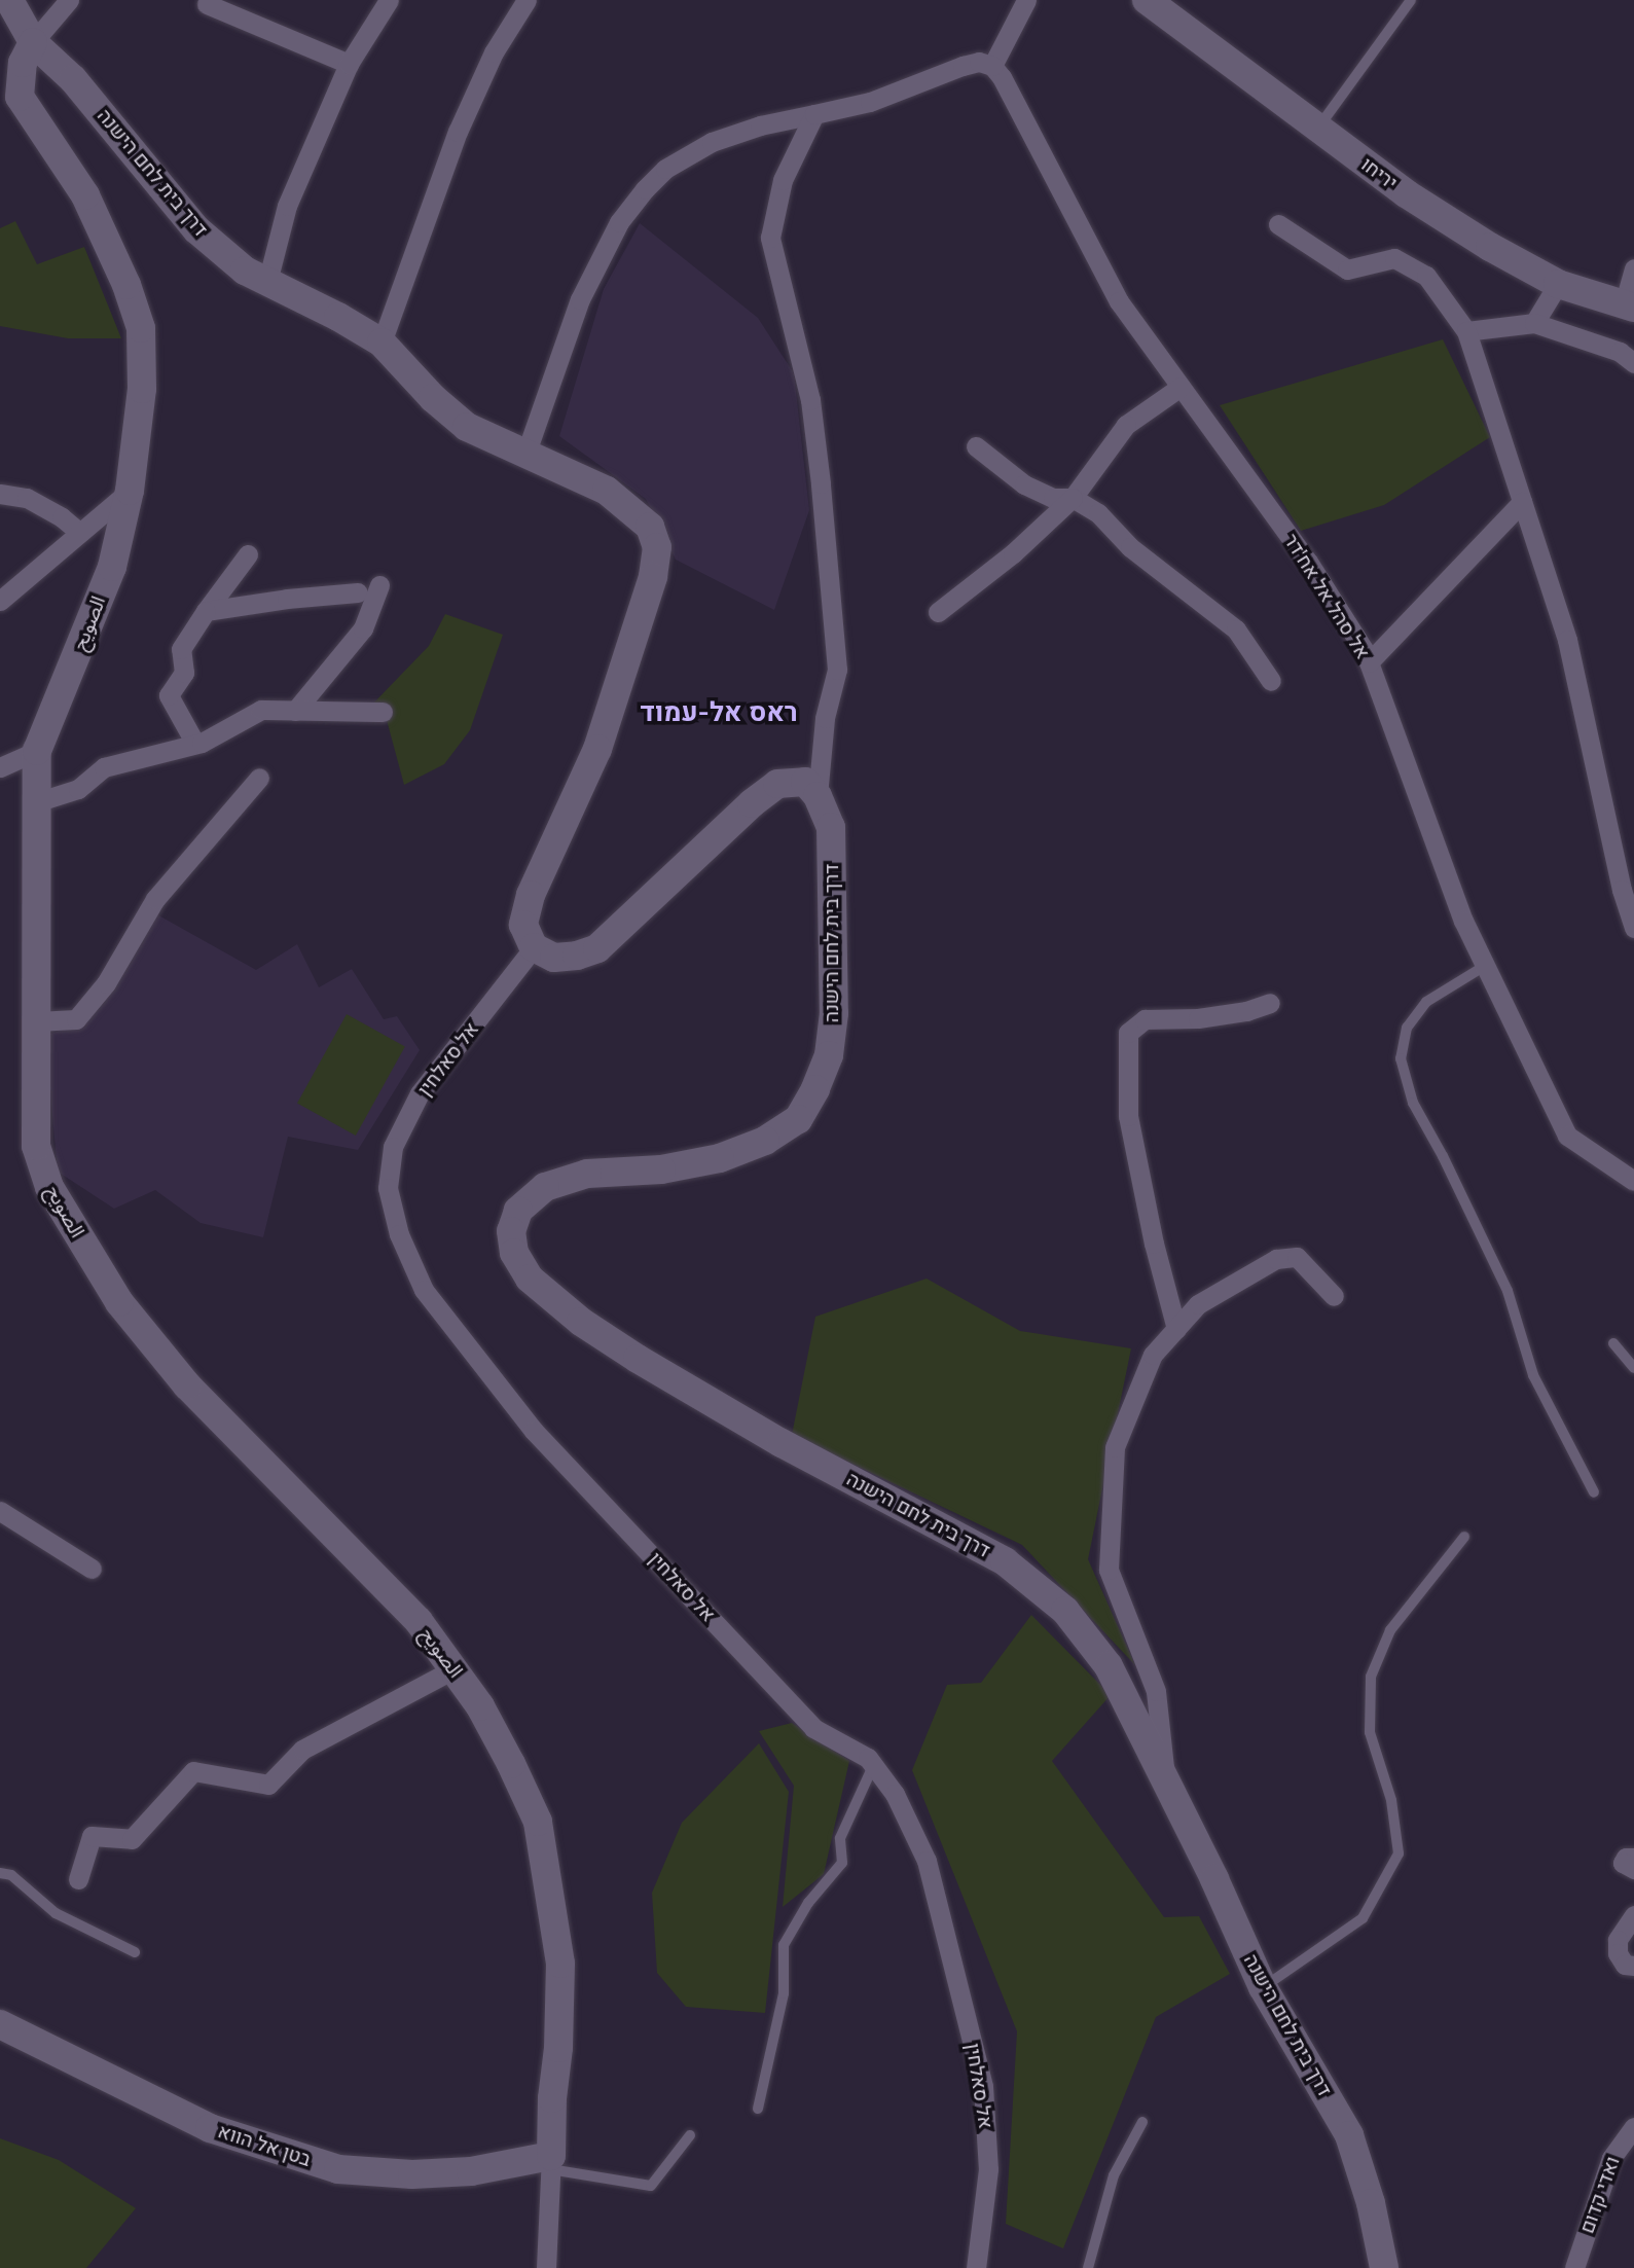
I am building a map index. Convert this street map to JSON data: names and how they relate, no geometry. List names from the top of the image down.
{
  "streets": {
    "street": [
      "דרך בית לחם הישנה",
      "יריחו",
      "אל סהל אל אח'דר",
      "الصويح",
      "אל סאלחין",
      "בטן אל הווא",
      "ואדי קדום"
    ]
  },
  "crossings": [
    ["דרך בית לחם הישנה", "الصويح"],
    ["דרך בית לחם הישנה", "אל סאלחין"],
    ["الصويح", "בטן אל הווא"]
  ],
  "districts": ["ראס אל-עמוד"]
}
